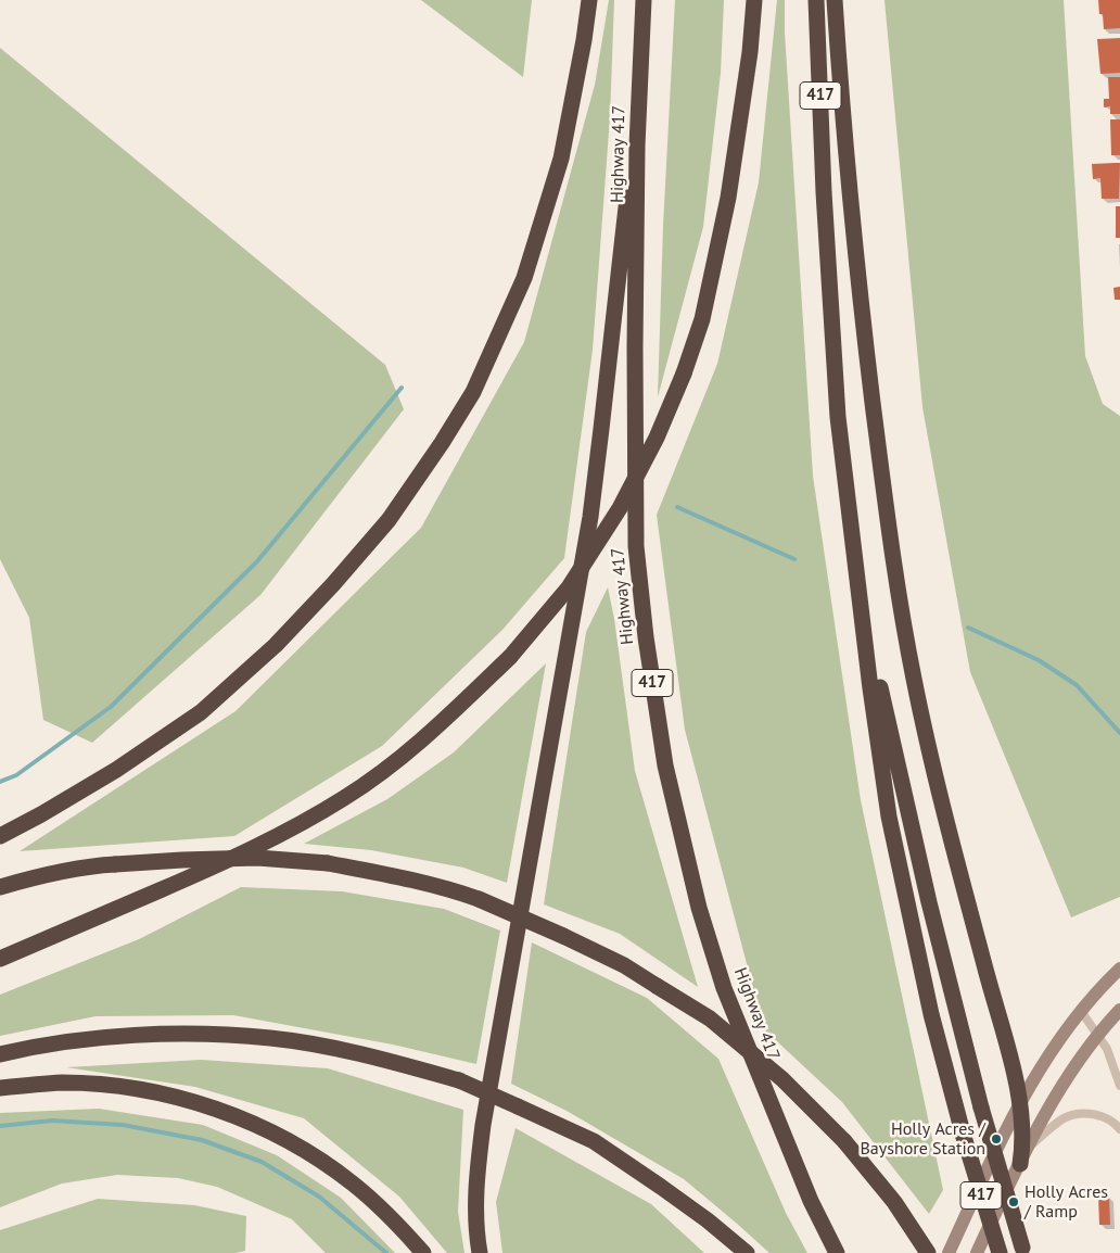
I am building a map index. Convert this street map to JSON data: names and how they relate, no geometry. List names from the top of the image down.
{
  "streets": {
    "highway": ["417", "Highway 417"]
  },
  "places": ["Holly Acres / Bayshore Station", "Holly Acres / Ramp"]
}
